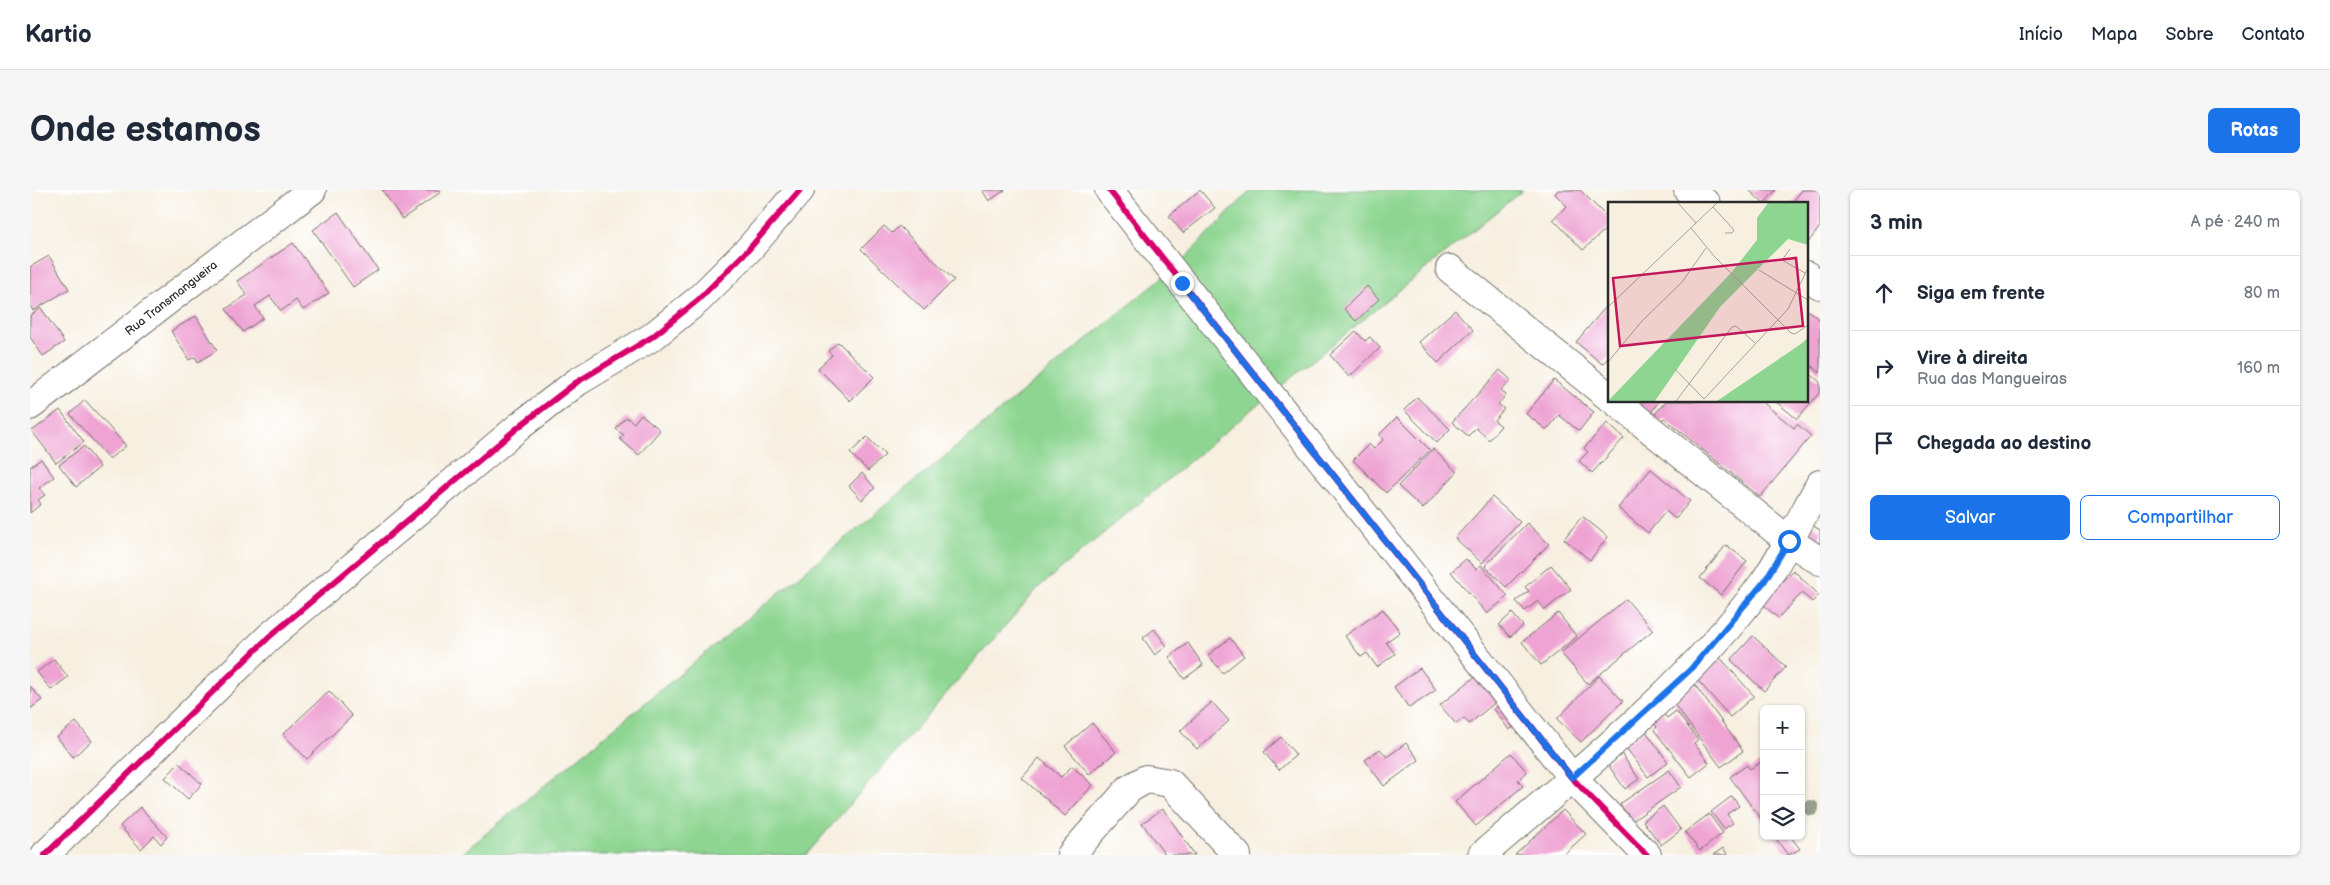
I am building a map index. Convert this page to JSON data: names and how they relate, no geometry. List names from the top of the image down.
{
  "streets": {
    "street": ["Rua Transmangueira"]
  },
  "page": {
    "header": "Kartio",
    "nav": [
      "Início",
      "Mapa",
      "Sobre",
      "Contato"
    ],
    "buttons": [
      "Rotas",
      ["Salvar", "Compartilhar"]
    ],
    "title": "Onde estamos",
    "heading": ["3 min", "A pé · 240 m"],
    "list": [
      ["Siga em frente", "80 m"],
      ["Vire à direita", "Rua das Mangueiras", "160 m"],
      "Chegada ao destino"
    ],
    "map_buttons": ["+", "−"]
  }
}
